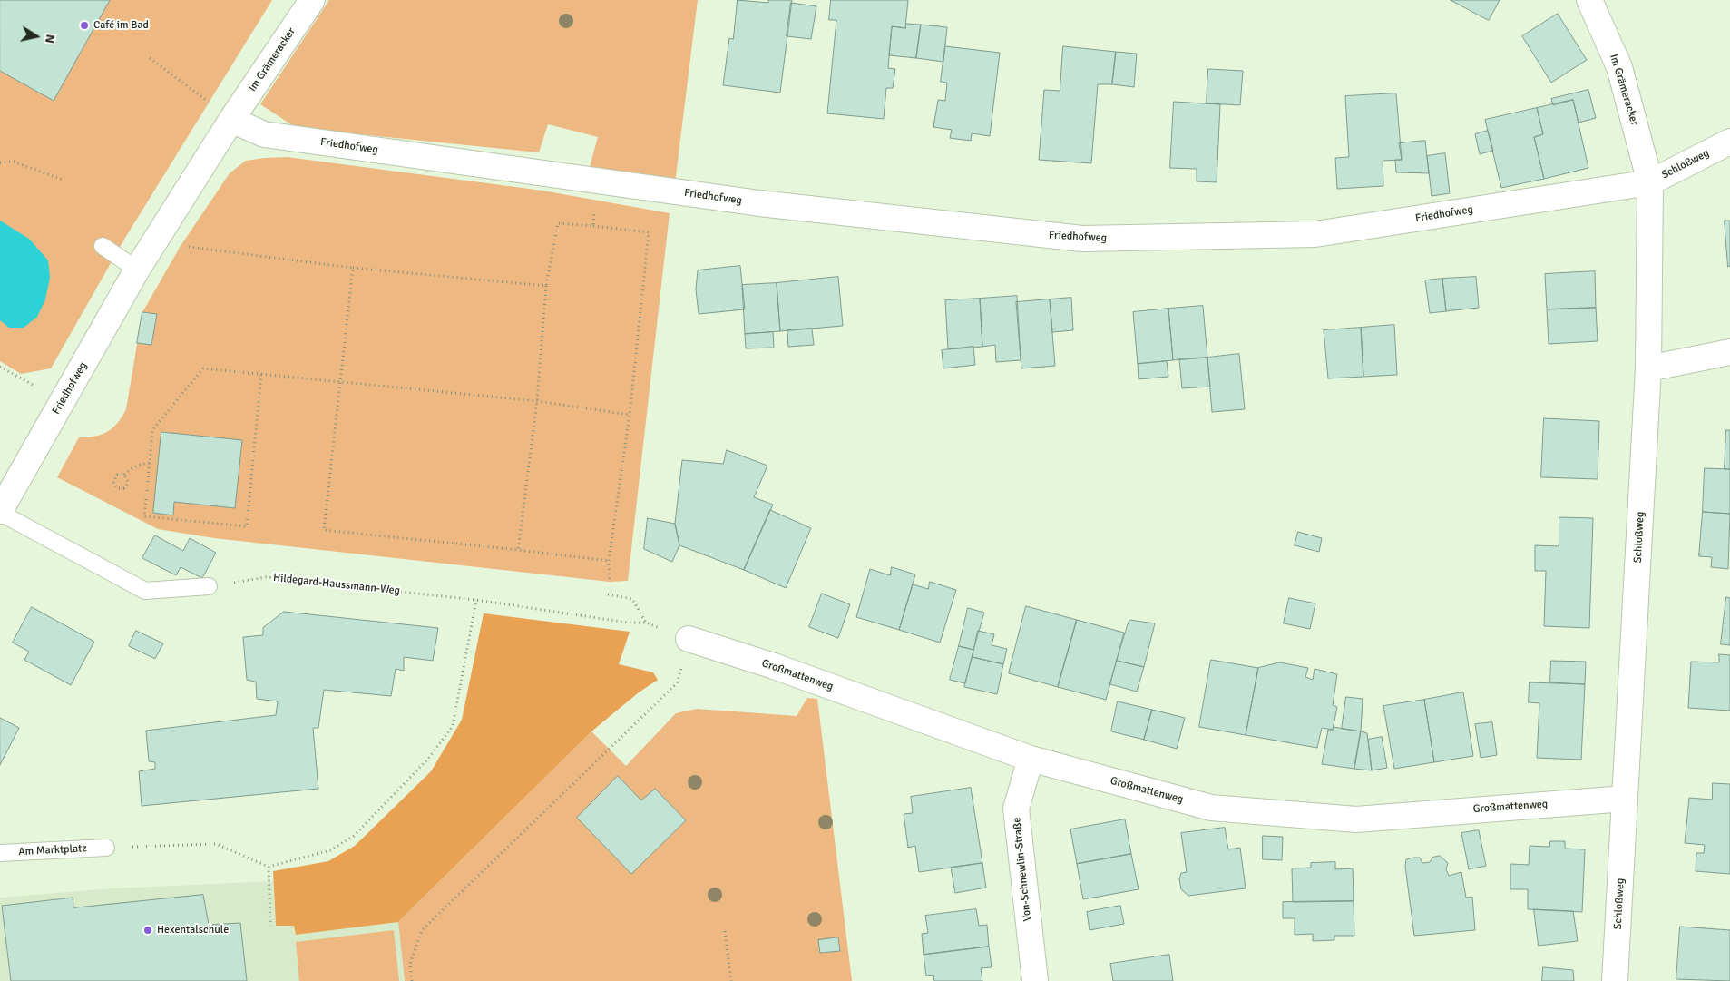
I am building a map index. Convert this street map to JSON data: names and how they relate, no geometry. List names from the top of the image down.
{
  "streets": {
    "street": [
      "Im Grämeracker",
      "Friedhofweg",
      "Schloßweg",
      "Großmattenweg",
      "Von-Schnewlin-Straße"
    ],
    "lane": ["Am Marktplatz"],
    "path": ["Hildegard-Haussmann-Weg"]
  },
  "crossings": [
    ["Im Grämeracker", "Friedhofweg"],
    ["Im Grämeracker", "Schloßweg"],
    ["Friedhofweg", "Schloßweg"],
    ["Schloßweg", "Großmattenweg"],
    ["Hildegard-Haussmann-Weg", "Großmattenweg"],
    ["Großmattenweg", "Von-Schnewlin-Straße"]
  ],
  "places": ["Café im Bad", "Hexentalschule"],
  "north": "right"
}
